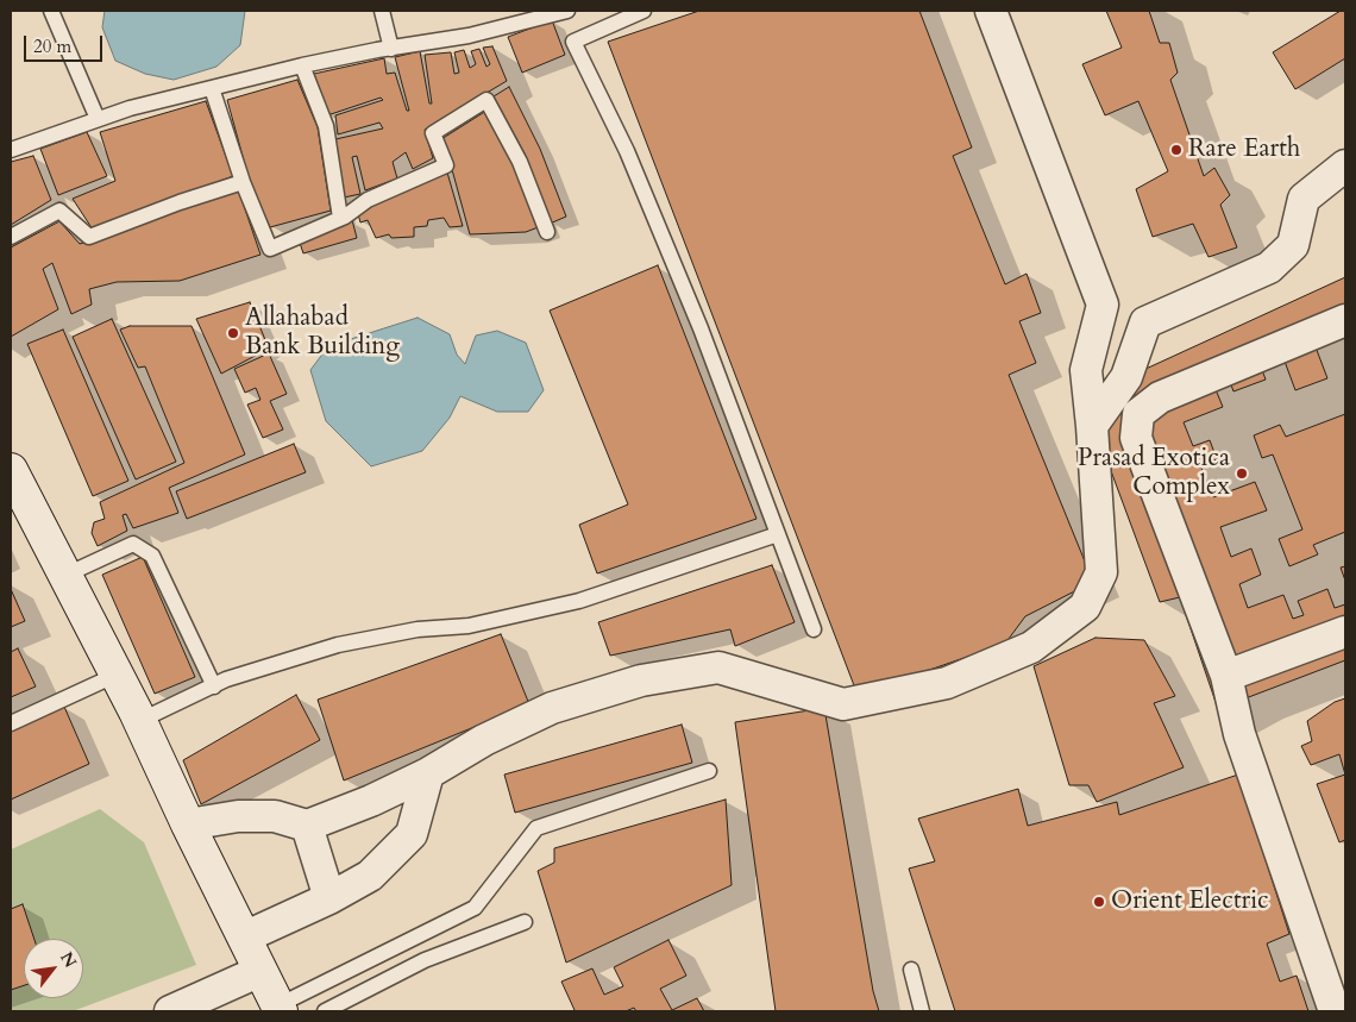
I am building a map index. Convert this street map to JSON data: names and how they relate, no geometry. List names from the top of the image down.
{
  "places": [
    "Rare Earth",
    "Allahabad Bank Building",
    "Prasad Exotica Complex",
    "Orient Electric"
  ],
  "scale_bar": "20 m",
  "north": "top right"
}
